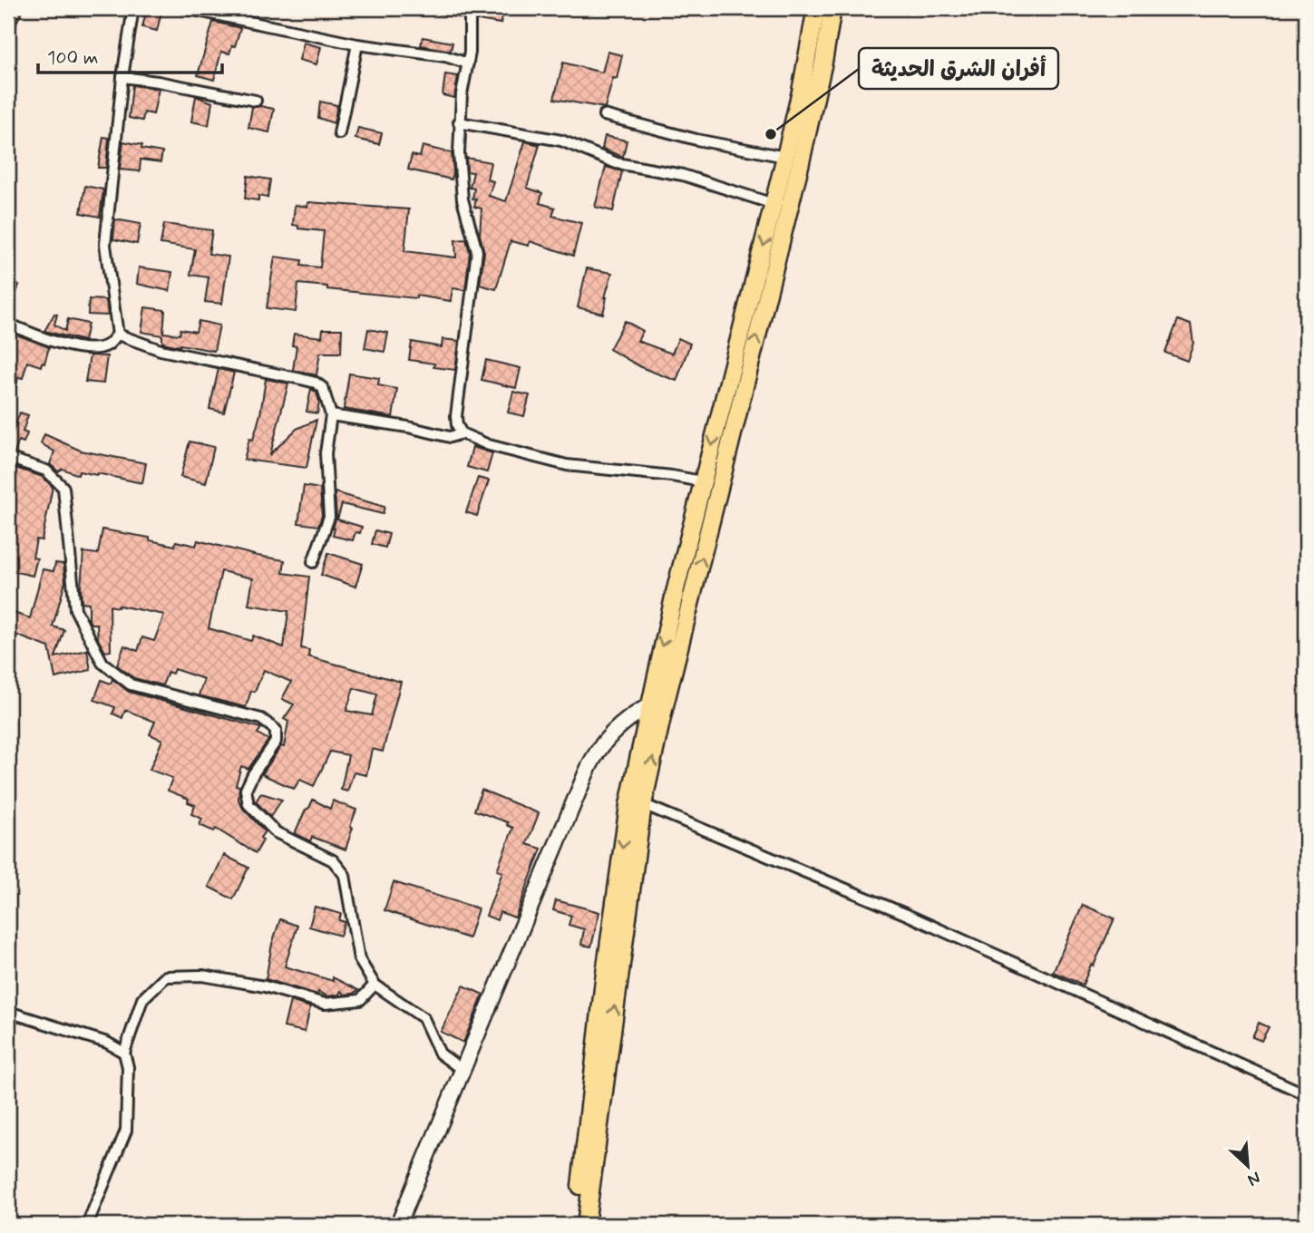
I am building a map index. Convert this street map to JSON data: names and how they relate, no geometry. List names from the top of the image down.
{
  "places": ["أفران الشرق الحديثة"],
  "scale_bar": "100 m",
  "north": "bottom right"
}
